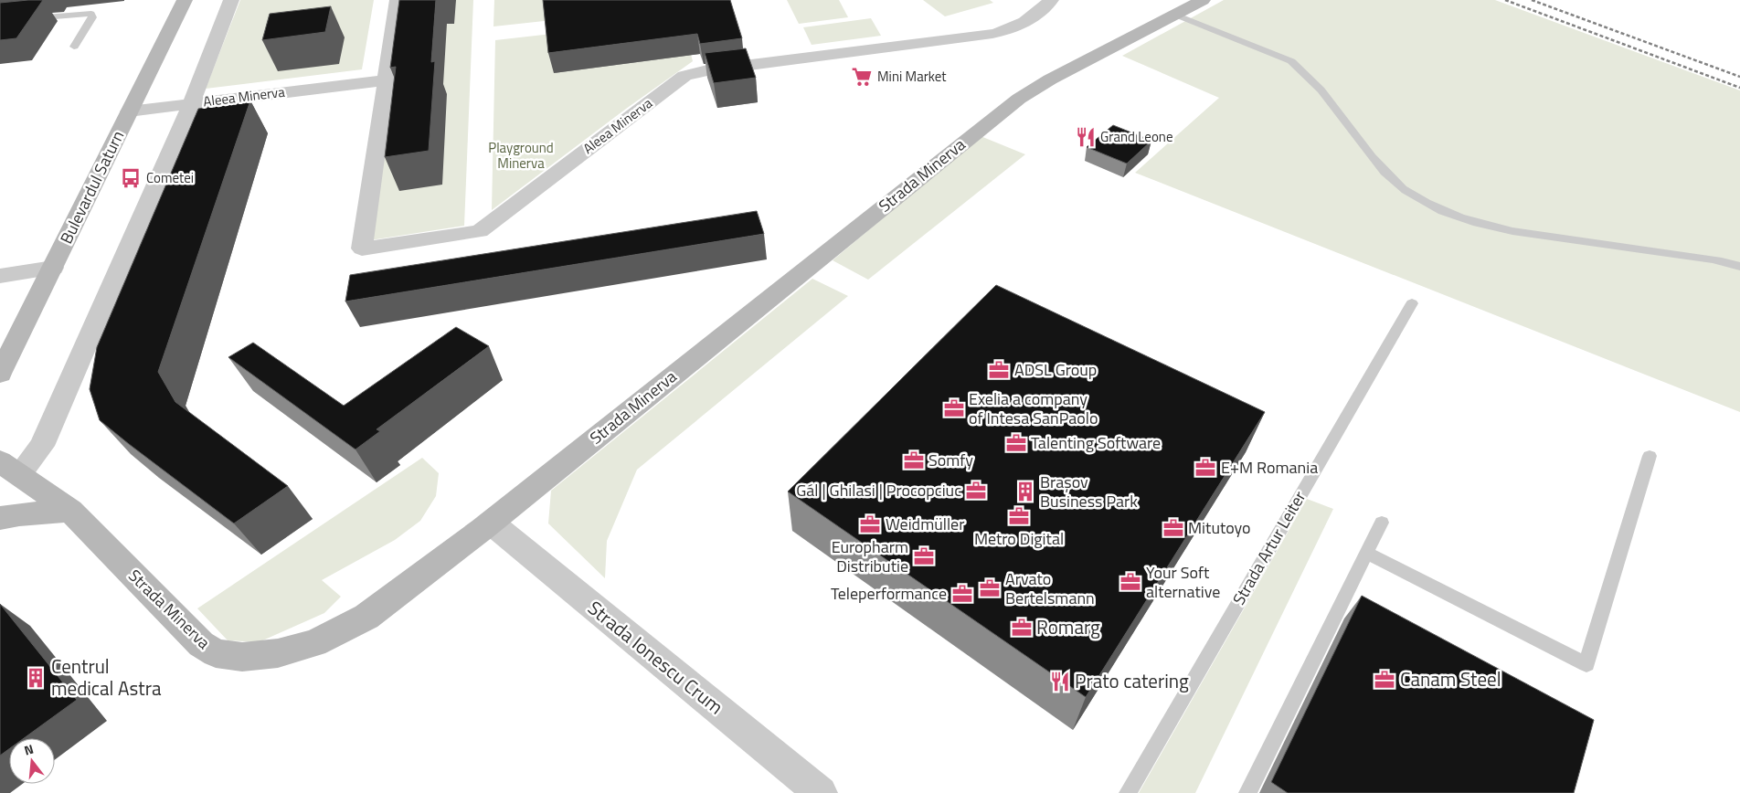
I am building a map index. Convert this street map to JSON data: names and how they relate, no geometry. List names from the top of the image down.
{
  "streets": {
    "street": [
      "Aleea Minerva",
      "Strada Minerva",
      "Bulevardul Saturn",
      "Strada Ionescu Crum"
    ],
    "lane": ["Strada Artur Leiter"]
  },
  "crossings": [
    ["Aleea Minerva", "Bulevardul Saturn"],
    ["Strada Minerva", "Strada Ionescu Crum"]
  ],
  "parks": ["Playground Minerva"],
  "places": {
    "supermarket": ["Mini Market"],
    "restaurant": ["Grand Leone", "Prato catering"],
    "bus stop": ["Cometei"],
    "office": [
      "ADSL Group",
      "Exelia a company of Intesa SanPaolo",
      "Talenting Software",
      "Somfy",
      "E+M Romania",
      "Gál | Ghilasi | Procopciuc",
      "Metro Digital",
      "Weidmüller",
      "Mitutoyo",
      "Europharm Distributie",
      "Your Soft alternative",
      "Arvato Bertelsmann",
      "Teleperformance",
      "Romarg",
      "Canam Steel"
    ],
    "building": ["Brașov Business Park", "Centrul medical Astra"]
  },
  "north": "top"
}
